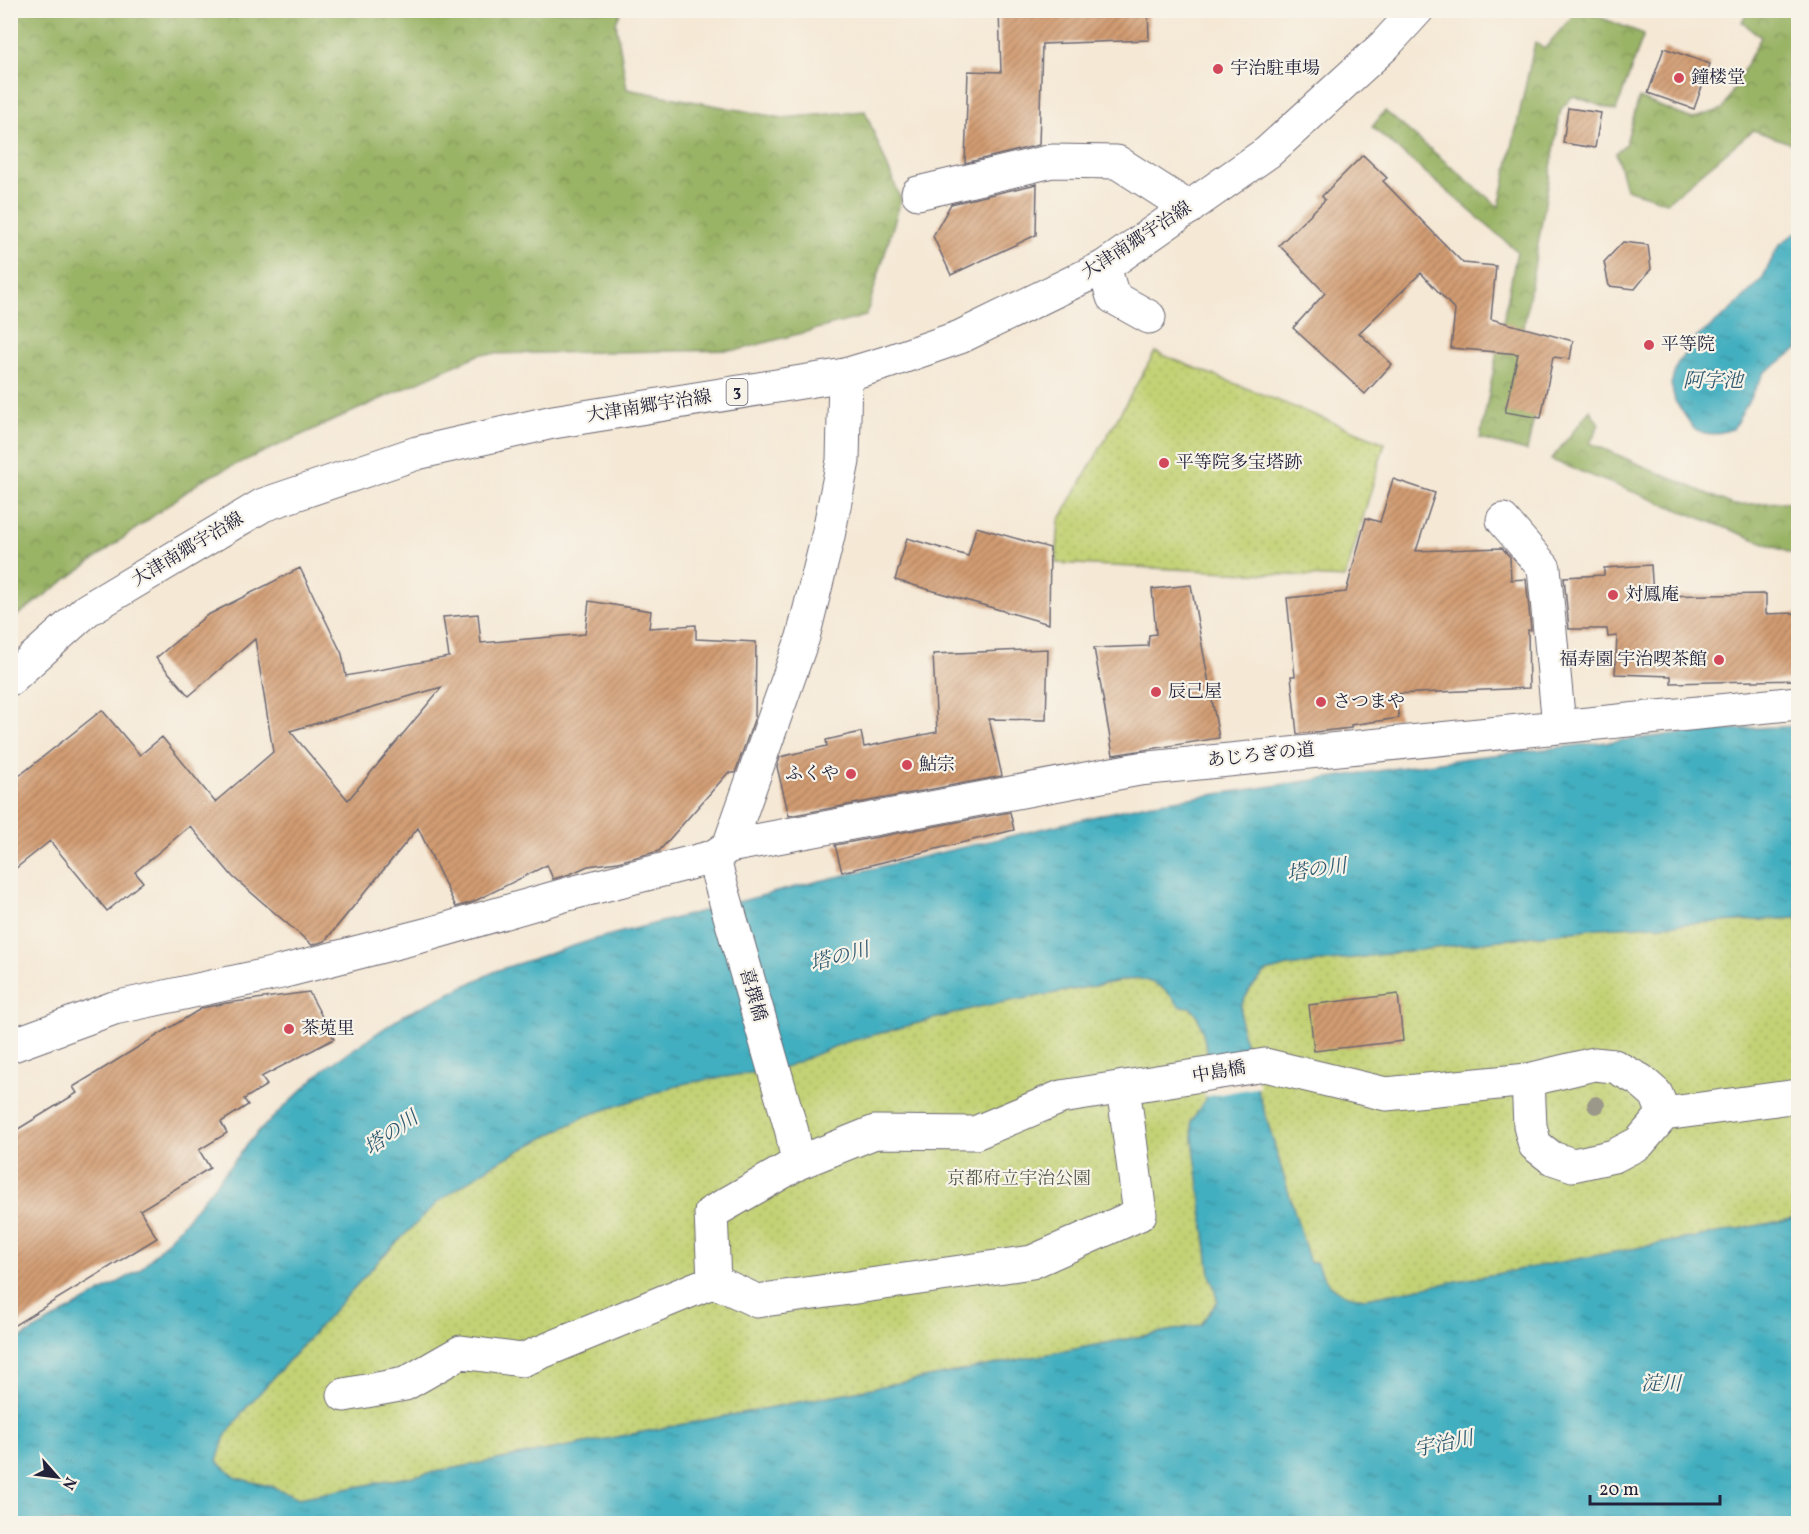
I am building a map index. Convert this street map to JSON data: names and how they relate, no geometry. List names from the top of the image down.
{
  "streets": {
    "street": [
      "大津南郷宇治線",
      "3",
      "あじろぎの道",
      "喜撰橋",
      "中島橋"
    ]
  },
  "crossings": [
    ["あじろぎの道", "喜撰橋"],
    ["喜撰橋", "中島橋"]
  ],
  "water": [
    "阿字池",
    "塔の川",
    "淀川",
    "宇治川"
  ],
  "parks": ["京都府立宇治公園"],
  "places": [
    "宇治駐車場",
    "鐘楼堂",
    "平等院",
    "平等院多宝塔跡",
    "対鳳庵",
    "福寿園 宇治喫茶館",
    "辰己屋",
    "さつまや",
    "鮎宗",
    "ふくや",
    "茶莵里"
  ],
  "scale_bar": "20 m",
  "north": "bottom right"
}
